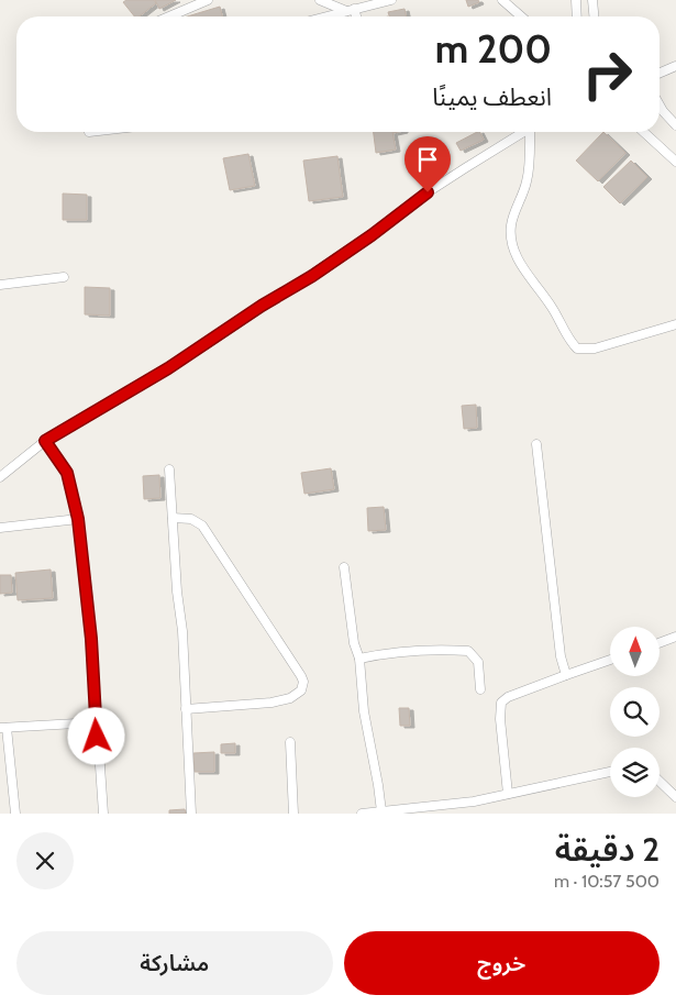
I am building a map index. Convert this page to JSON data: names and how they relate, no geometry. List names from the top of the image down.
{
  "north": "top",
  "page": {
    "turn": ["200 m", "انعطف يمينًا"],
    "heading": ["2 دقيقة", "500 m · 10:57"],
    "buttons": ["خروج", "مشاركة"]
  }
}
